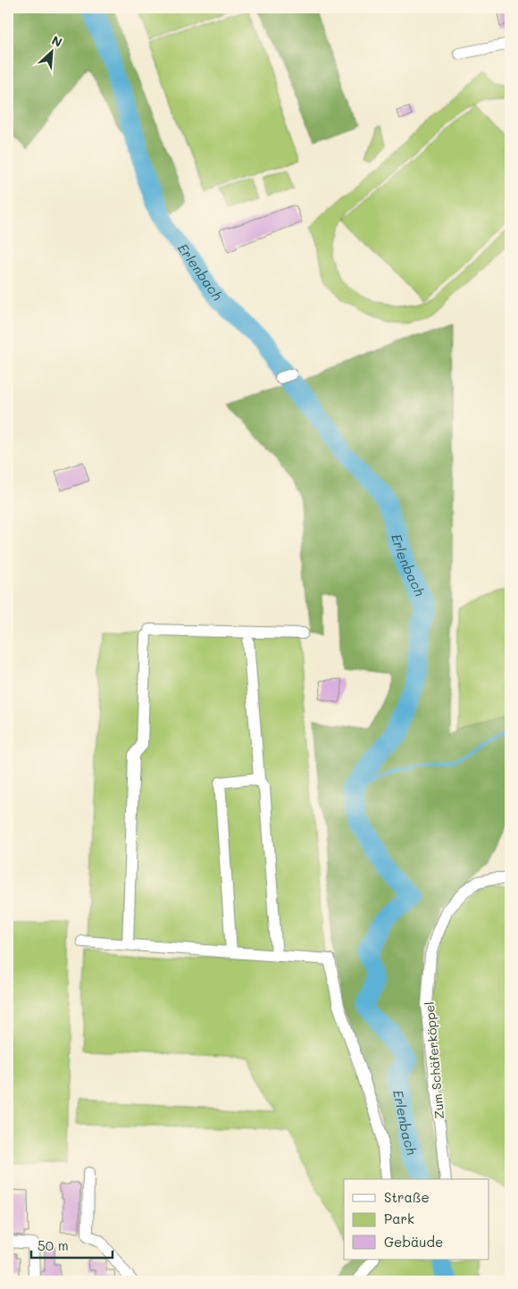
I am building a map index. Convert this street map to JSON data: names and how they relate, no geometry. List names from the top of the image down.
{
  "streets": {
    "street": ["Zum Schäferköppel"]
  },
  "water": ["Erlenbach"],
  "legend": ["Straße", "Park", "Gebäude"],
  "scale_bar": "50 m",
  "north": "top right"
}
